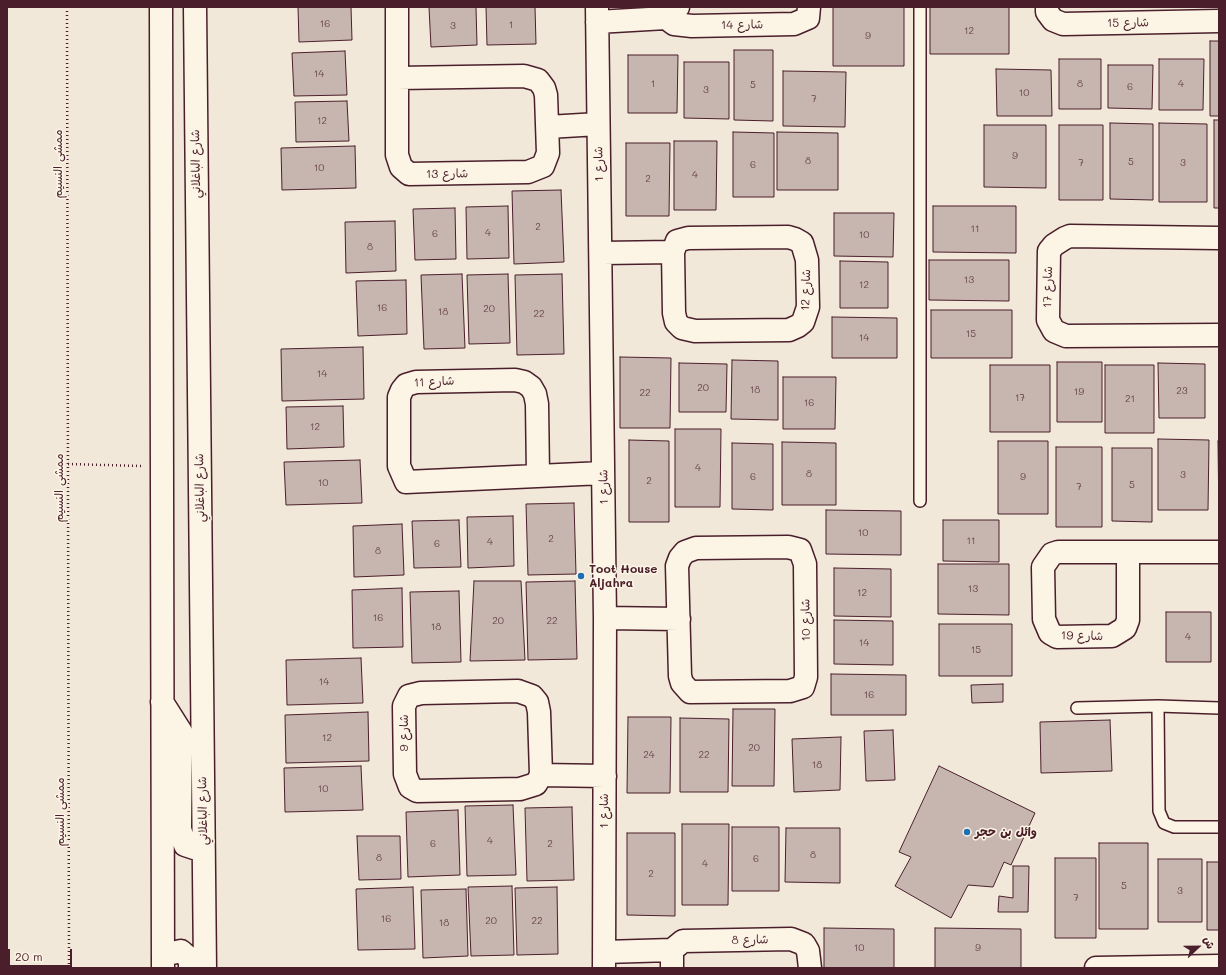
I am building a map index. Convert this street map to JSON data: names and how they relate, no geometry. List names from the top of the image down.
{
  "streets": {
    "street": [
      "شارع 15",
      "شارع 14",
      "شارع الباغلاني",
      "شارع 1",
      "شارع 13",
      "شارع 17",
      "شارع 12",
      "شارع 11",
      "شارع 10",
      "شارع 19",
      "شارع 9",
      "شارع 8"
    ],
    "path": ["ممشى النسيم"]
  },
  "crossings": [
    ["شارع 14", "شارع 1"],
    ["شارع 1", "شارع 11"],
    ["شارع 1", "شارع 8"]
  ],
  "places": ["Toot House Aljahra", "وائل بن حجر"],
  "house_numbers": [
    "16",
    "1",
    "3",
    "12",
    "9",
    "14",
    "1",
    "8",
    "4",
    "5",
    "6",
    "3",
    "10",
    "7",
    "12",
    "9",
    "8",
    "5",
    "7",
    "3",
    "6",
    "10",
    "4",
    "2",
    "2",
    "11",
    "4",
    "6",
    "10",
    "8",
    "13",
    "12",
    "16",
    "20",
    "18",
    "22",
    "15",
    "14",
    "14",
    "20",
    "18",
    "23",
    "19",
    "22",
    "17",
    "21",
    "16",
    "12",
    "4",
    "8",
    "3",
    "6",
    "9",
    "2",
    "10",
    "5",
    "7",
    "10",
    "2",
    "11",
    "4",
    "6",
    "8",
    "13",
    "12",
    "16",
    "20",
    "22",
    "18",
    "4",
    "14",
    "15",
    "14",
    "16",
    "12",
    "20",
    "24",
    "22",
    "18",
    "10",
    "4",
    "6",
    "2",
    "8",
    "8",
    "6",
    "4",
    "2",
    "5",
    "3",
    "7",
    "16",
    "20",
    "22",
    "18",
    "10",
    "9"
  ],
  "scale_bar": "20 m",
  "north": "right"
}
